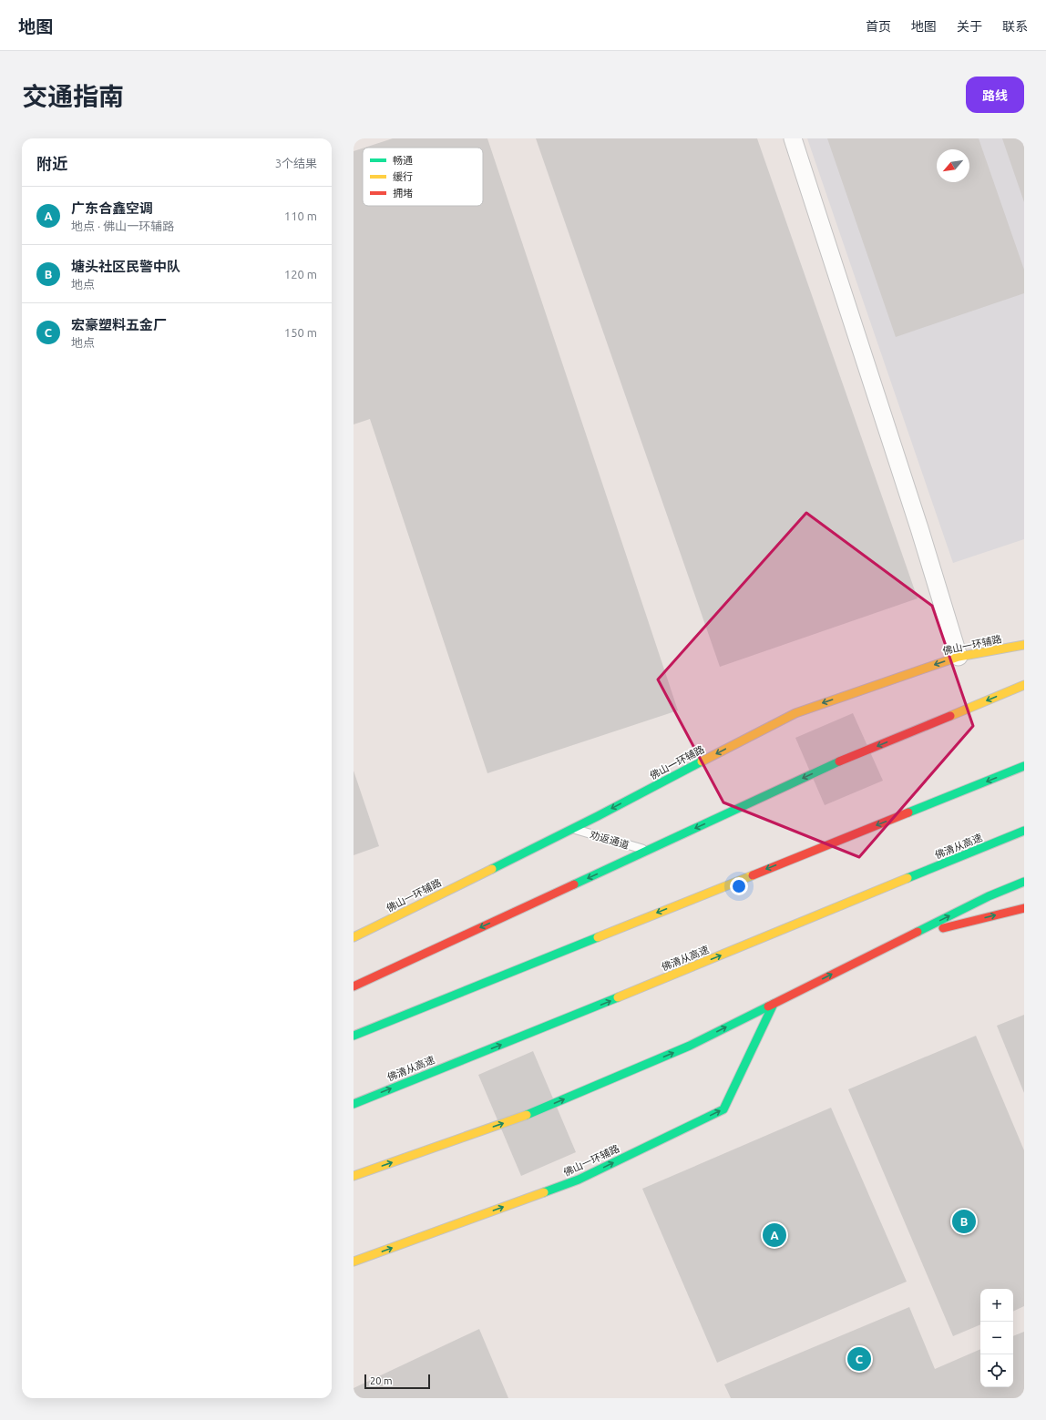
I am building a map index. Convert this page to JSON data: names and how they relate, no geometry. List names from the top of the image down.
{
  "streets": {
    "main road": ["佛山一环辅路", "佛清从高速"],
    "lane": ["劝返通道"]
  },
  "crossings": [
    ["佛山一环辅路", "劝返通道"]
  ],
  "legend": ["畅通", "缓行", "拥堵"],
  "scale_bar": "20 m",
  "north": "bottom left",
  "page": {
    "header": "地图",
    "nav": [
      "首页",
      "地图",
      "关于",
      "联系"
    ],
    "title": "交通指南",
    "buttons": "路线",
    "heading": ["附近", "3个结果"],
    "list": [
      {
        "mark": "A",
        "name": "广东合鑫空调",
        "note": "地点 · 佛山一环辅路",
        "value": "110 m"
      },
      {
        "mark": "B",
        "name": "塘头社区民警中队",
        "note": "地点",
        "value": "120 m"
      },
      {
        "mark": "C",
        "name": "宏豪塑料五金厂",
        "note": "地点",
        "value": "150 m"
      }
    ],
    "pins": ["B", "A", "C"],
    "map_buttons": ["+", "−"],
    "scale": "20 m"
  }
}
